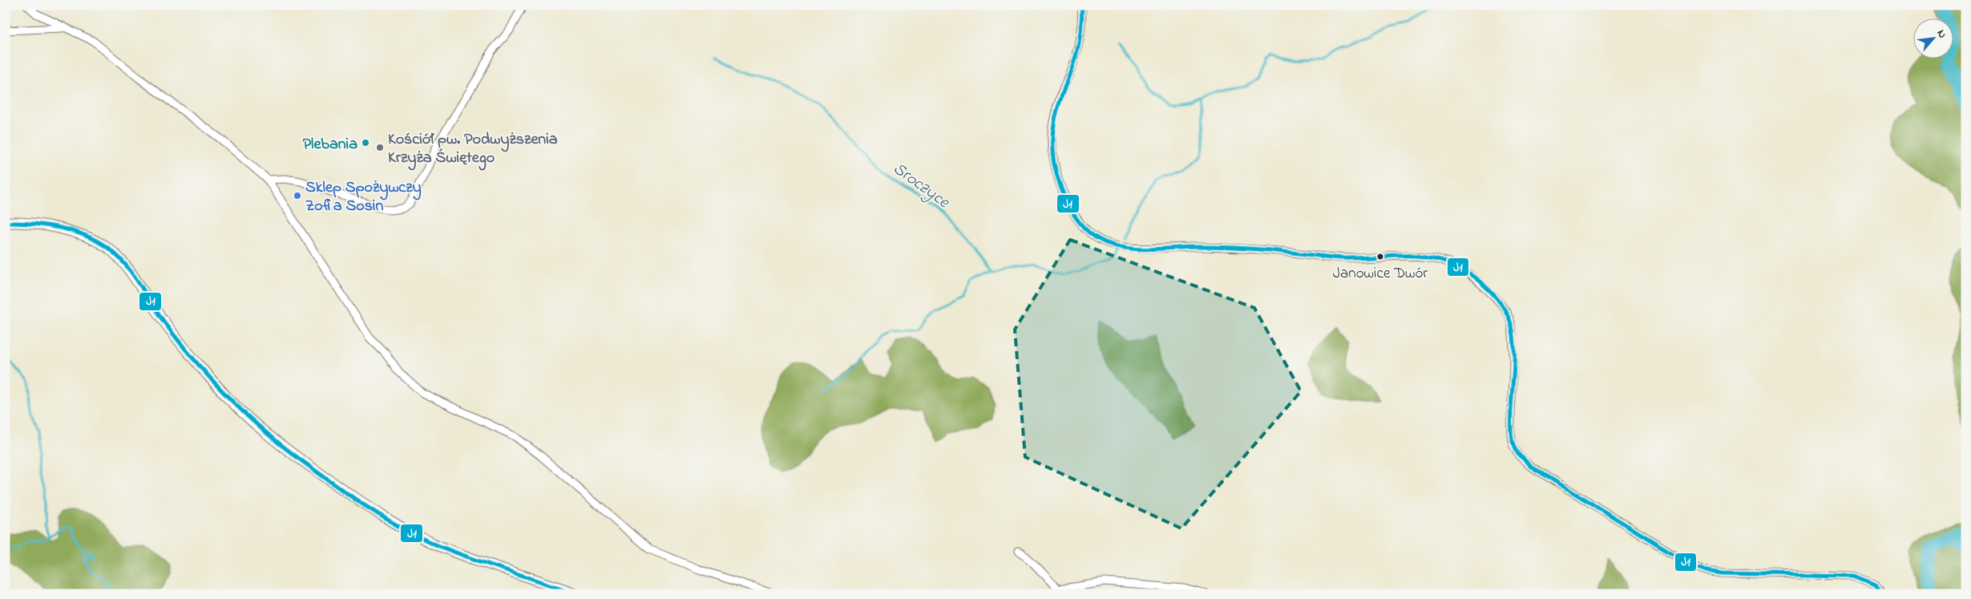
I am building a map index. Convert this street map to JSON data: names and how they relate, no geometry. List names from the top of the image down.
{
  "water": ["Sroczyce"],
  "places": [
    "Plebania",
    "Kościół pw. Podwyższenia Krzyża Świętego",
    "Sklep Spożywczy Zofia Sosin",
    "Janowice Dwór"
  ],
  "lines": ["transit line J1"],
  "north": "top right"
}
